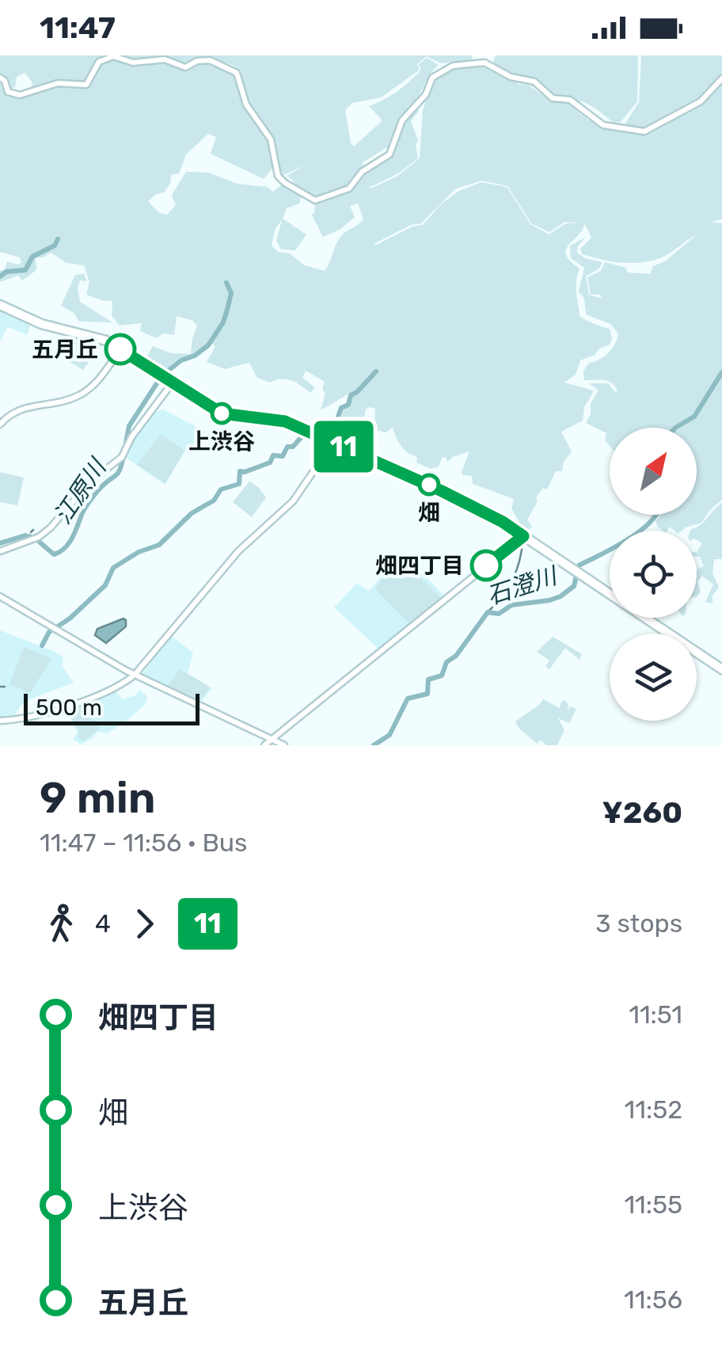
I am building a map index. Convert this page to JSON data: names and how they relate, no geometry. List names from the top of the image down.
{
  "water": ["江原川", "石澄川"],
  "places": [
    "五月丘",
    "上渋谷",
    "畑",
    "畑四丁目"
  ],
  "lines": ["bus line 11"],
  "scale_bar": "500 m",
  "north": "top right",
  "page": {
    "status": "11:47",
    "on_map": "11",
    "scale": "500 m",
    "heading": ["9 min", "11:47 – 11:56 · Bus", "¥260"],
    "legs": ["4", "11", "3 stops"],
    "list": [
      {
        "name": "畑四丁目",
        "value": "11:51"
      },
      {
        "name": "畑",
        "value": "11:52"
      },
      {
        "name": "上渋谷",
        "value": "11:55"
      },
      {
        "name": "五月丘",
        "value": "11:56"
      }
    ]
  }
}
